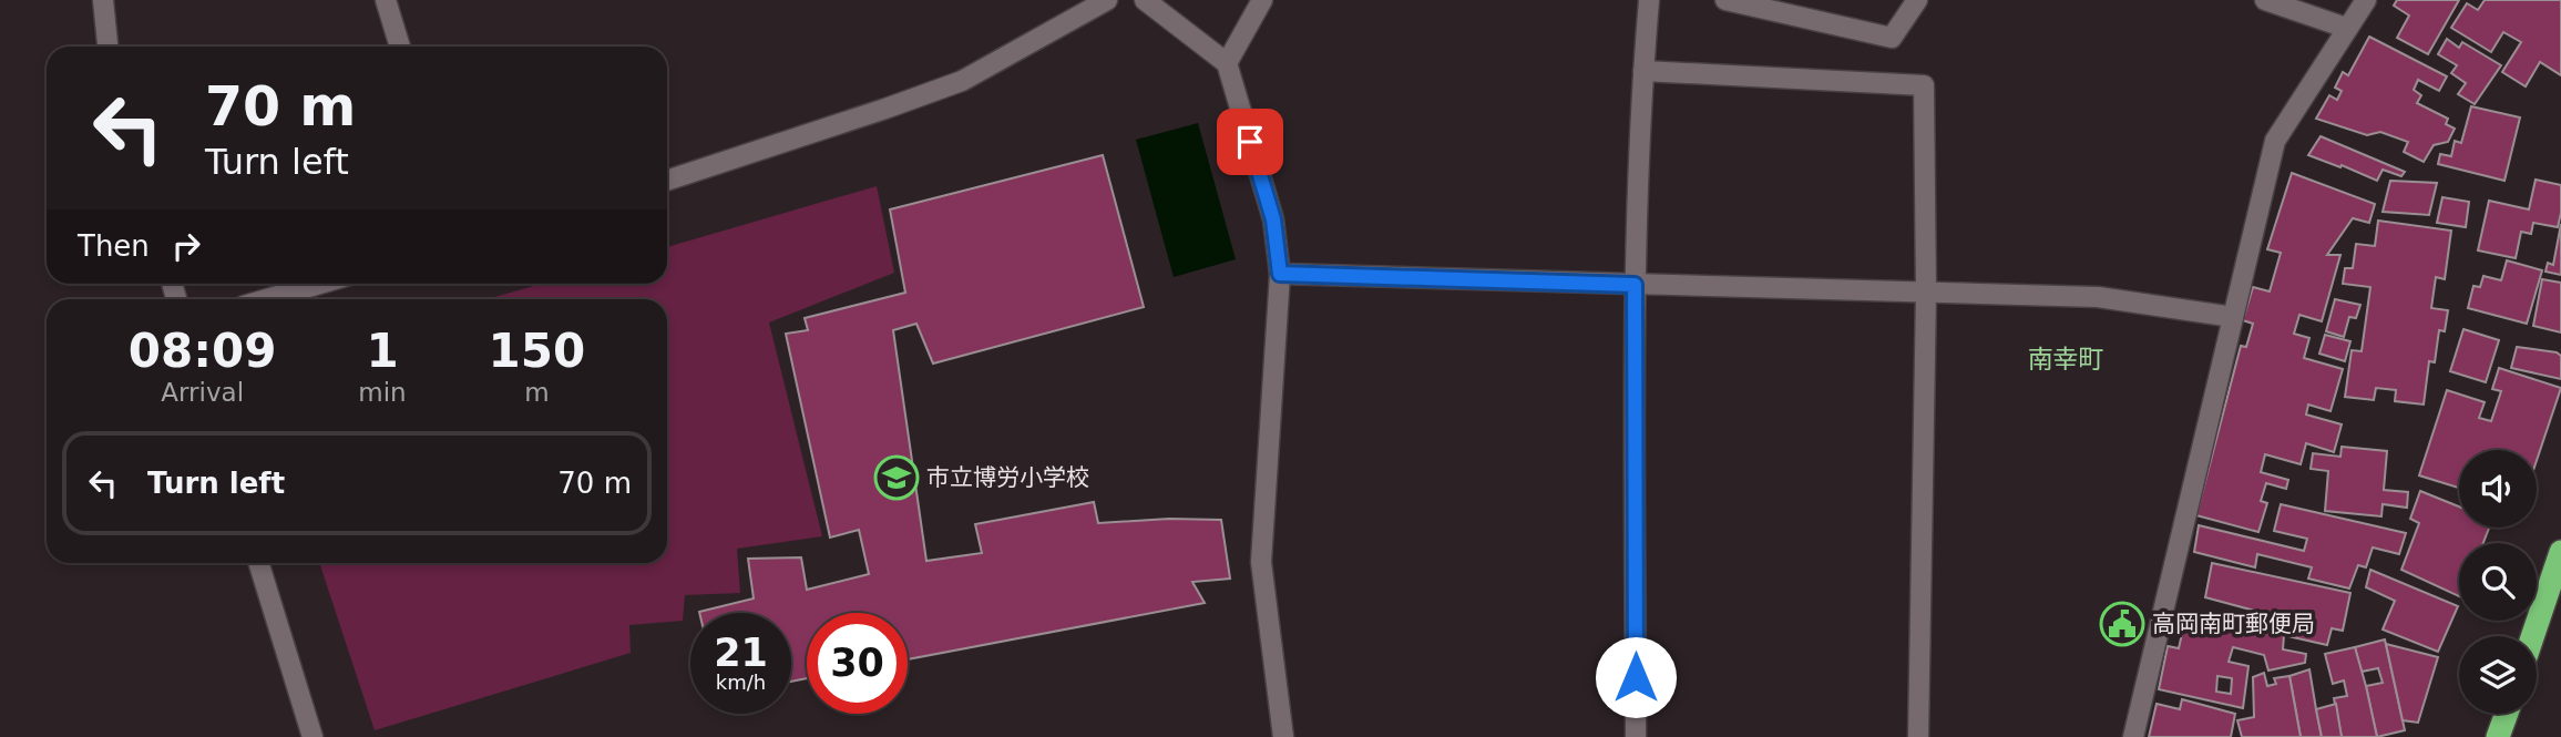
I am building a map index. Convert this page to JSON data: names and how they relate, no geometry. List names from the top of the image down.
{
  "districts": ["南幸町"],
  "places": {
    "school or university": ["市立博労小学校"],
    "public building": ["高岡南町郵便局"]
  },
  "page": {
    "turn": ["70 m", "Turn left"],
    "then": "Then",
    "eta": [
      "08:09",
      "Arrival",
      "1",
      "min",
      "150",
      "m"
    ],
    "list": [
      {
        "name": "Turn left",
        "value": "70 m"
      }
    ],
    "speed": "21 km/h",
    "limit": "30"
  }
}
